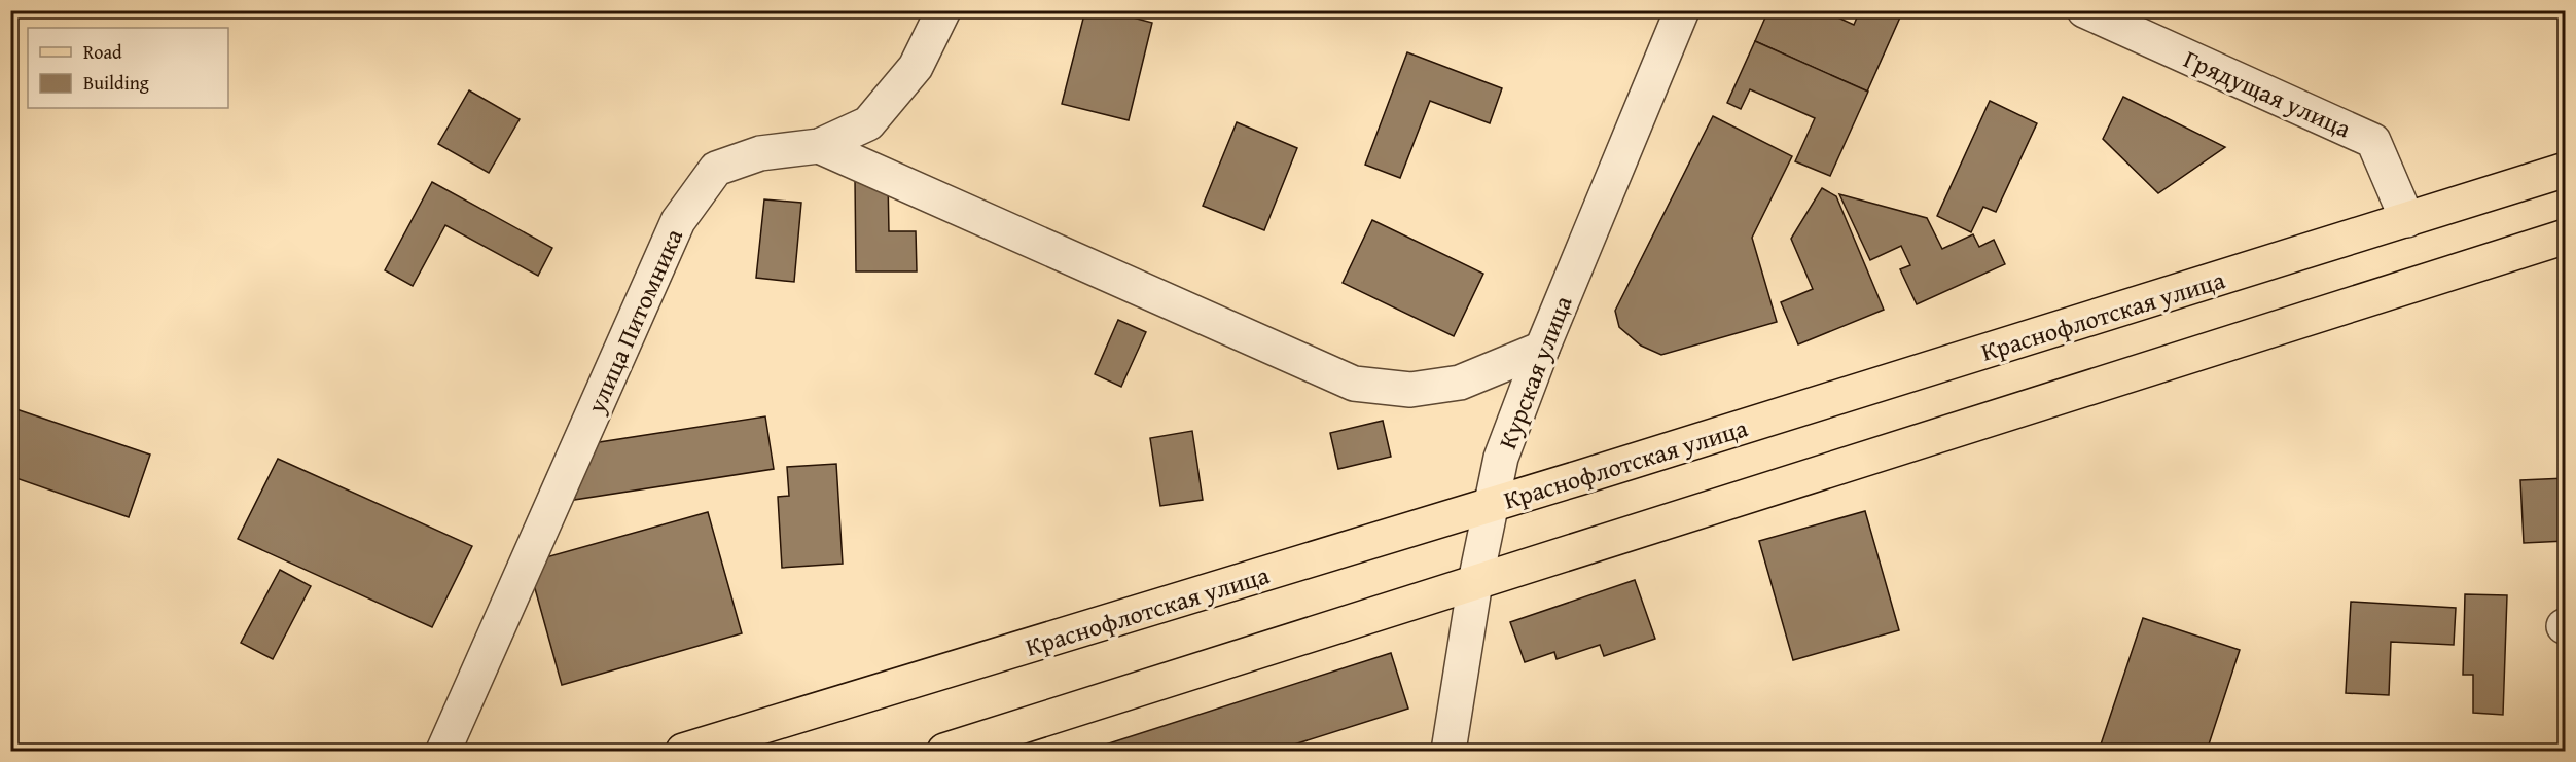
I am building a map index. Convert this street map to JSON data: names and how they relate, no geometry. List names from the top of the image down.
{
  "streets": {
    "main road": ["Краснофлотская улица"],
    "street": ["Грядущая улица", "улица Питомника", "Курская улица"]
  },
  "crossings": [
    ["Грядущая улица", "Краснофлотская улица"],
    ["Краснофлотская улица", "Курская улица"]
  ],
  "legend": ["Road", "Building"]
}
